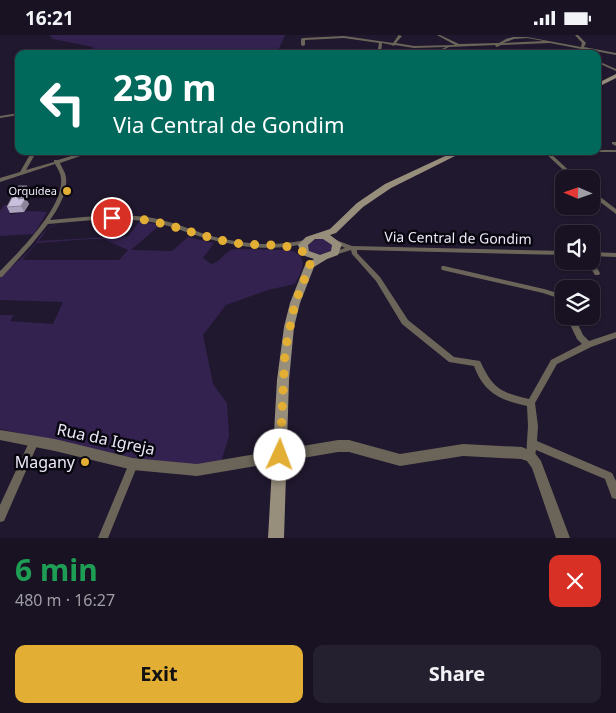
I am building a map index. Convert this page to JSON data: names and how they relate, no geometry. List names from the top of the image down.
{
  "streets": {
    "street": ["Via Central de Gondim", "Rua da Igreja"]
  },
  "places": ["Orquídea", "Magany"],
  "north": "left",
  "page": {
    "status": "16:21",
    "turn": ["230 m", "Via Central de Gondim"],
    "heading": ["6 min", "480 m · 16:27"],
    "buttons": ["Exit", "Share"]
  }
}
